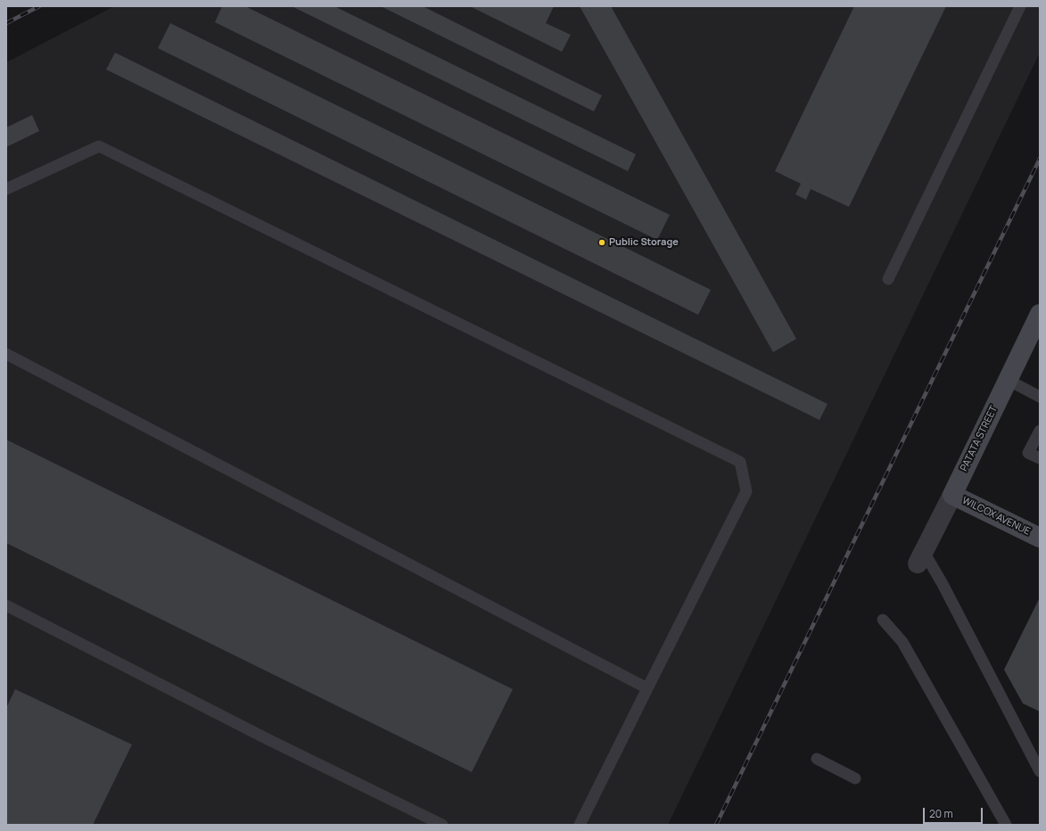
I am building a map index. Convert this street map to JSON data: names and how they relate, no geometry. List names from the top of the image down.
{
  "streets": {
    "street": ["PATATA STREET", "WILCOX AVENUE"]
  },
  "crossings": [
    ["PATATA STREET", "WILCOX AVENUE"]
  ],
  "places": ["Public Storage"],
  "scale_bar": "20 m"
}
